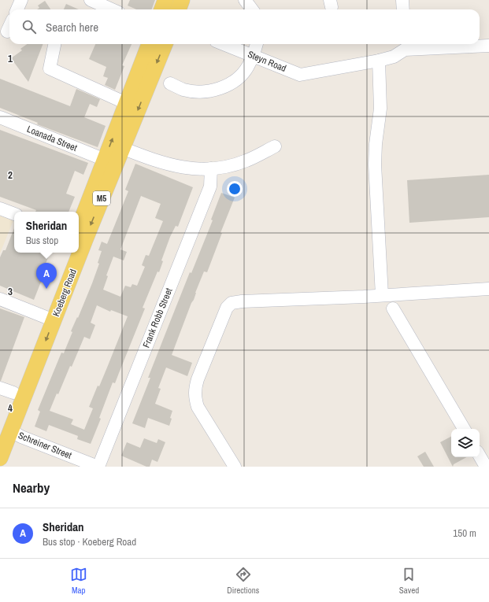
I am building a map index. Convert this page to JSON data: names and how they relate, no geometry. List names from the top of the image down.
{
  "streets": {
    "main road": ["M5", "Koeberg Road"],
    "street": [
      "Steyn Road",
      "Loanada Street",
      "Frank Robb Street",
      "Schreiner Street"
    ]
  },
  "crossings": [
    ["Loanada Street", "Koeberg Road"],
    ["Koeberg Road", "Schreiner Street"],
    ["Frank Robb Street", "Schreiner Street"]
  ],
  "page": {
    "search": "Search here",
    "popup": ["Sheridan", "Bus stop"],
    "pins": "A",
    "heading": "Nearby",
    "list": [
      {
        "mark": "A",
        "name": "Sheridan",
        "note": "Bus stop · Koeberg Road",
        "value": "150 m"
      }
    ],
    "nav": ["Map", "Directions", "Saved"]
  },
  "grid": {
    "rows": [
      "1",
      "2",
      "3",
      "4"
    ]
  }
}
